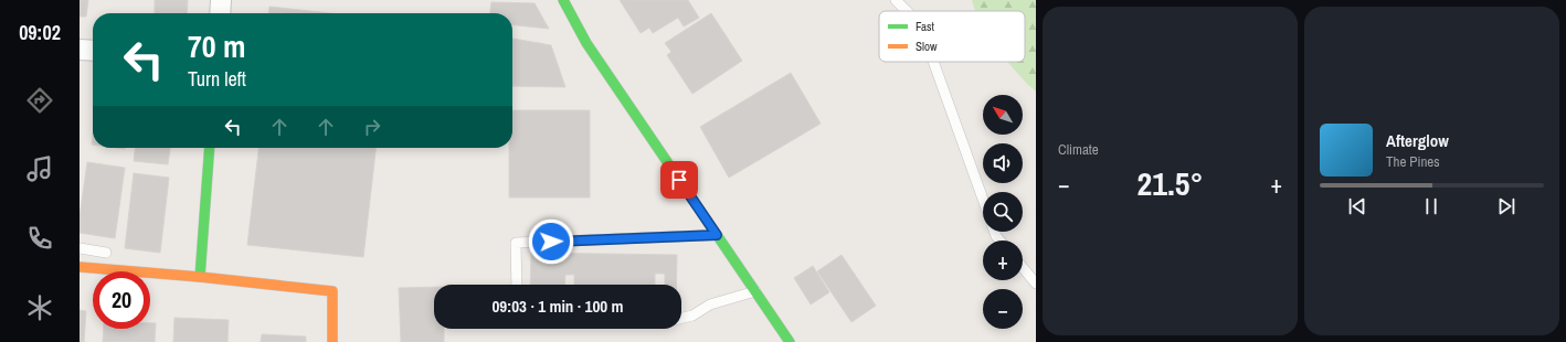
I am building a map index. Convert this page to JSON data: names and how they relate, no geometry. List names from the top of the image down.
{
  "legend": ["Fast", "Slow"],
  "north": "top left",
  "page": {
    "tabs": "09:02",
    "tile": "Climate",
    "turn": ["70 m", "Turn left"],
    "map_buttons": ["+", "−"],
    "song": ["Afterglow", "The Pines"],
    "heat": ["−", "21.5°", "+"],
    "limit": "20",
    "trip": "09:03 · 1 min · 100 m"
  }
}
